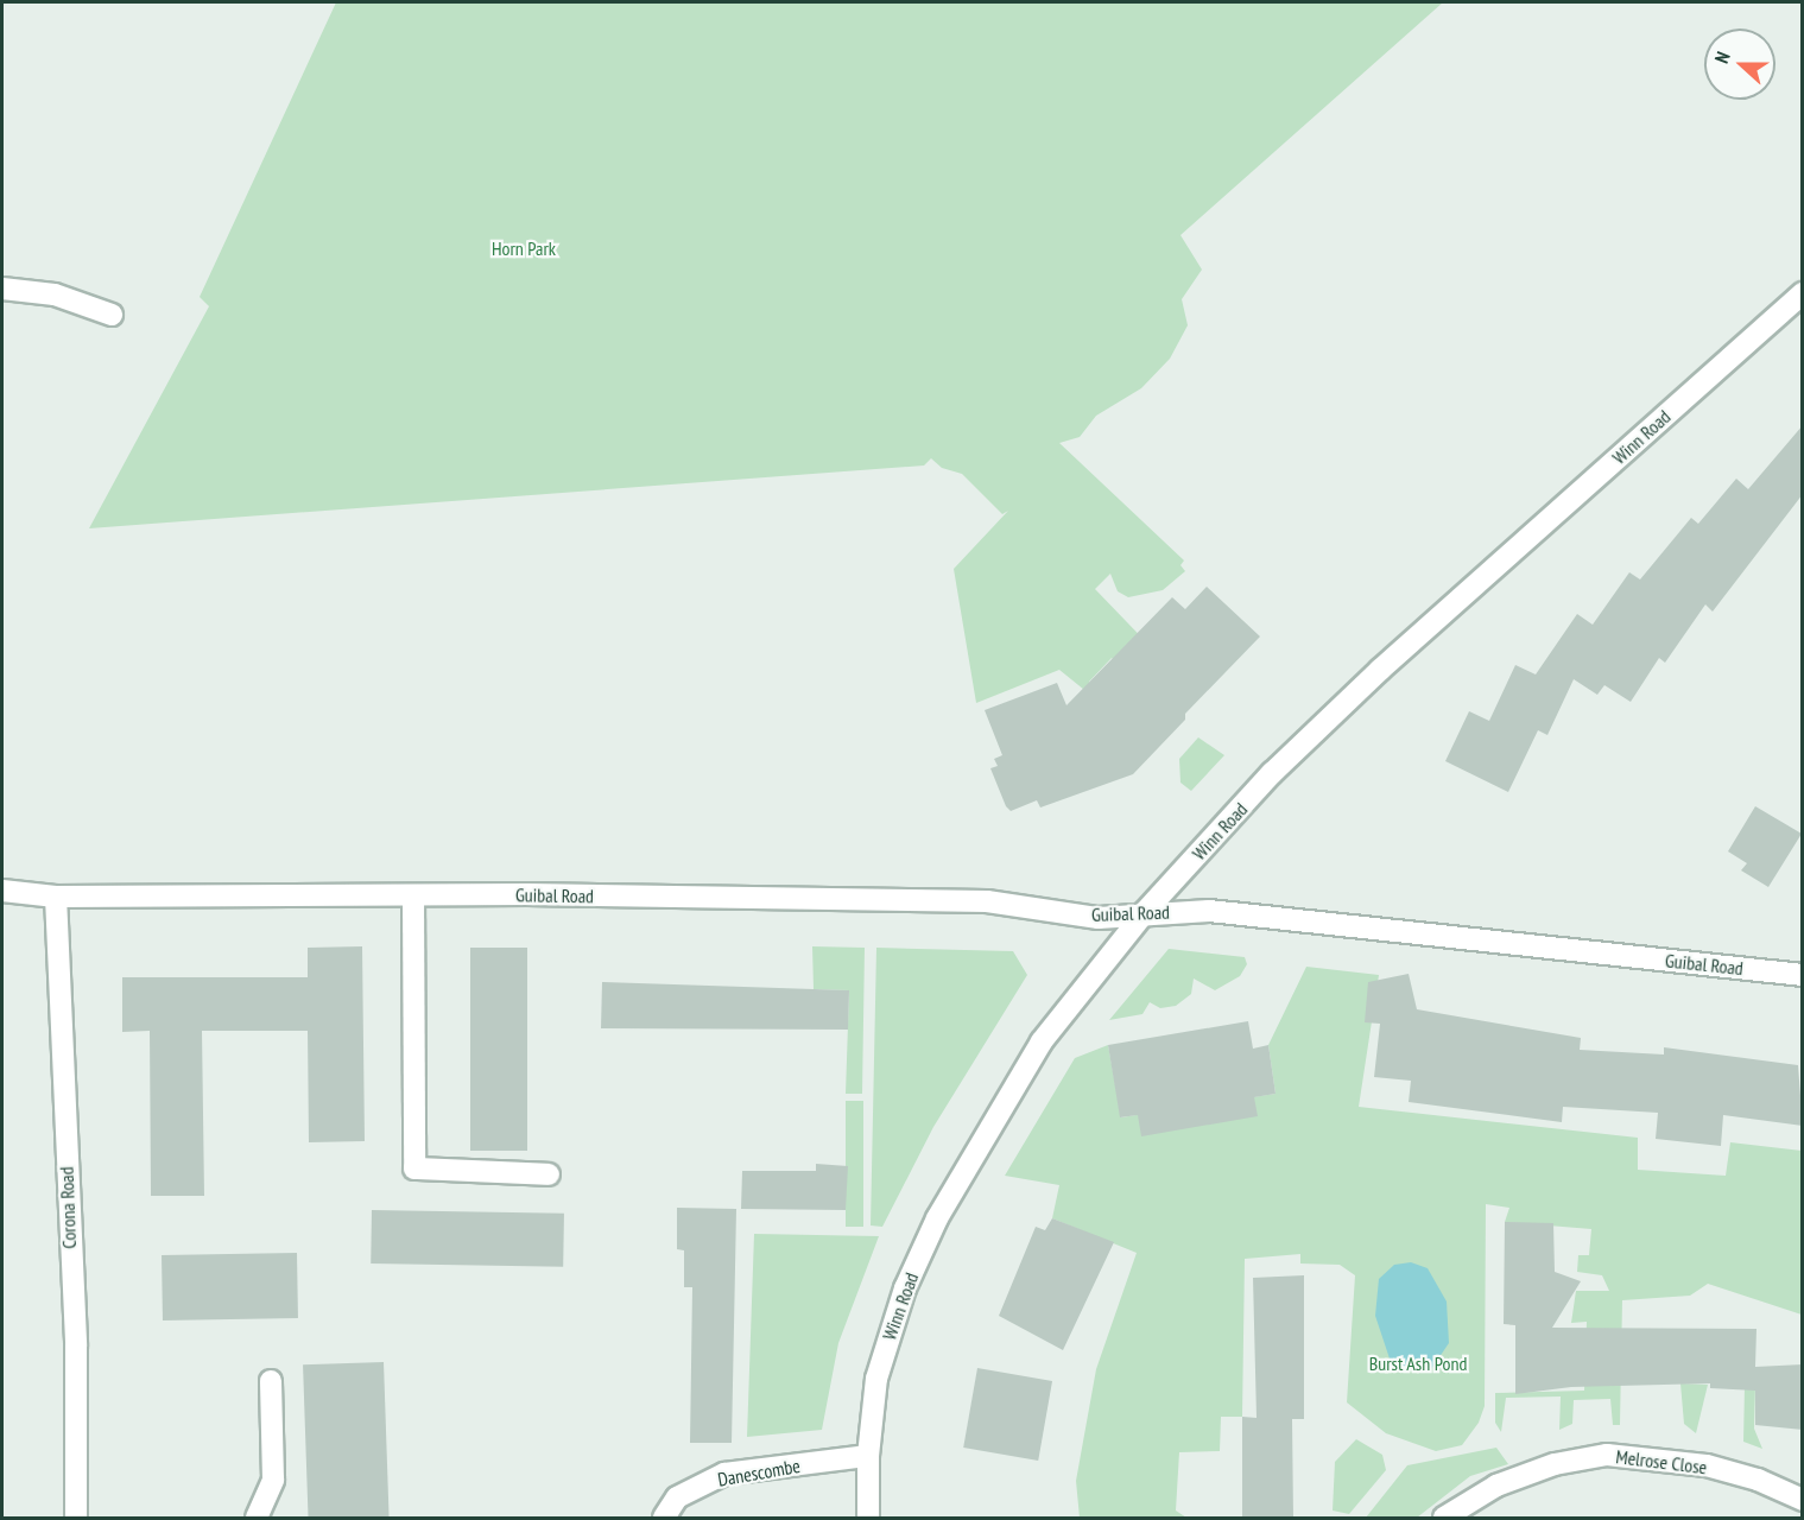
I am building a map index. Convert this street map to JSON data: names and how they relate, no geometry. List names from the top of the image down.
{
  "streets": {
    "street": [
      "Winn Road",
      "Guibal Road",
      "Corona Road",
      "Melrose Close",
      "Danescombe"
    ]
  },
  "crossings": [
    ["Winn Road", "Guibal Road"],
    ["Winn Road", "Danescombe"],
    ["Guibal Road", "Corona Road"]
  ],
  "parks": ["Horn Park", "Burst Ash Pond"],
  "north": "left"
}
